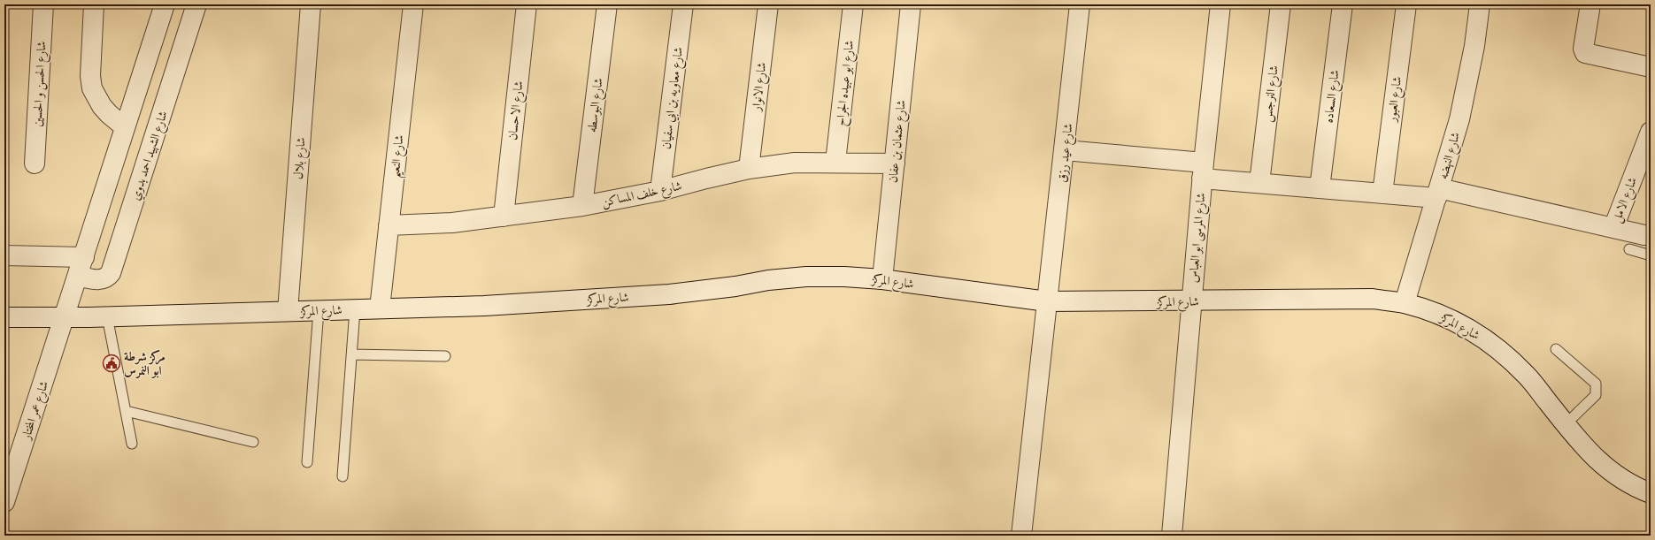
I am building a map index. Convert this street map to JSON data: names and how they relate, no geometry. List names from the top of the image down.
{
  "streets": {
    "street": [
      "شارع ابو عبيده الجراح",
      "شارع الحسن و الحسين",
      "شارع الانوار",
      "شارع النرجس",
      "شارع السعاده",
      "شارع معاويه بن ابي سفيان",
      "شارع العبور",
      "شارع البوسطه",
      "شارع الاحسان",
      "شارع عثمان بن عفان",
      "شارع عيد رزق",
      "شارع الشهيد احمد بدوي",
      "شارع النهضه",
      "شارع النعيم",
      "شارع بلال",
      "شارع خلف المساكن",
      "شارع الامل",
      "شارع المرسى ابو العباس",
      "شارع المركز",
      "شارع عمر المختار"
    ]
  },
  "crossings": [
    ["شارع ابو عبيده الجراح", "شارع خلف المساكن"],
    ["شارع الانوار", "شارع خلف المساكن"],
    ["شارع معاويه بن ابي سفيان", "شارع خلف المساكن"],
    ["شارع البوسطه", "شارع خلف المساكن"],
    ["شارع الاحسان", "شارع خلف المساكن"],
    ["شارع عثمان بن عفان", "شارع خلف المساكن"],
    ["شارع عثمان بن عفان", "شارع المركز"],
    ["شارع عيد رزق", "شارع المركز"],
    ["شارع النهضه", "شارع المركز"],
    ["شارع النعيم", "شارع خلف المساكن"],
    ["شارع النعيم", "شارع المركز"],
    ["شارع بلال", "شارع المركز"],
    ["شارع المرسى ابو العباس", "شارع المركز"],
    ["شارع المركز", "شارع عمر المختار"]
  ],
  "places": {
    "public building": ["مركز شرطة ابو النمرس"]
  }
}
